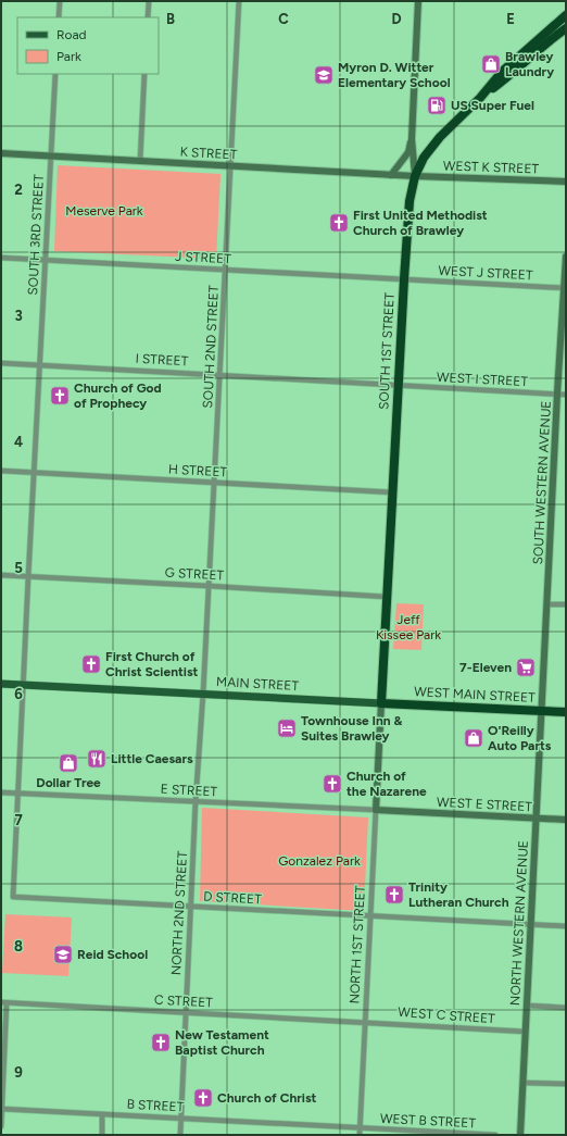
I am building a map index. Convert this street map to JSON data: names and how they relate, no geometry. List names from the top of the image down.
{
  "streets": {
    "highway": ["SOUTH 1ST STREET", "WEST MAIN STREET"],
    "main road": ["MAIN STREET"],
    "street": [
      "K STREET",
      "WEST K STREET",
      "SOUTH 3RD STREET",
      "J STREET",
      "WEST J STREET",
      "SOUTH 2ND STREET",
      "I STREET",
      "WEST I STREET",
      "H STREET",
      "SOUTH WESTERN AVENUE",
      "G STREET",
      "E STREET",
      "WEST E STREET",
      "D STREET",
      "NORTH 2ND STREET",
      "NORTH WESTERN AVENUE",
      "NORTH 1ST STREET",
      "C STREET",
      "WEST C STREET",
      "B STREET",
      "WEST B STREET"
    ]
  },
  "crossings": [
    ["K STREET", "WEST K STREET"],
    ["K STREET", "SOUTH 3RD STREET"],
    ["K STREET", "SOUTH 2ND STREET"],
    ["K STREET", "SOUTH 1ST STREET"],
    ["WEST K STREET", "SOUTH 1ST STREET"],
    ["SOUTH 3RD STREET", "J STREET"],
    ["SOUTH 3RD STREET", "I STREET"],
    ["SOUTH 3RD STREET", "H STREET"],
    ["SOUTH 3RD STREET", "G STREET"],
    ["SOUTH 3RD STREET", "MAIN STREET"],
    ["SOUTH 3RD STREET", "E STREET"],
    ["SOUTH 3RD STREET", "D STREET"],
    ["J STREET", "WEST J STREET"],
    ["J STREET", "SOUTH 2ND STREET"],
    ["J STREET", "SOUTH 1ST STREET"],
    ["WEST J STREET", "SOUTH 1ST STREET"],
    ["WEST J STREET", "SOUTH WESTERN AVENUE"],
    ["SOUTH 2ND STREET", "I STREET"],
    ["SOUTH 2ND STREET", "H STREET"],
    ["SOUTH 2ND STREET", "G STREET"],
    ["SOUTH 2ND STREET", "MAIN STREET"],
    ["SOUTH 2ND STREET", "NORTH 2ND STREET"],
    ["SOUTH 1ST STREET", "I STREET"],
    ["SOUTH 1ST STREET", "WEST I STREET"],
    ["SOUTH 1ST STREET", "H STREET"],
    ["SOUTH 1ST STREET", "G STREET"],
    ["SOUTH 1ST STREET", "MAIN STREET"],
    ["SOUTH 1ST STREET", "WEST MAIN STREET"],
    ["SOUTH 1ST STREET", "NORTH 1ST STREET"],
    ["I STREET", "WEST I STREET"],
    ["WEST I STREET", "SOUTH WESTERN AVENUE"],
    ["SOUTH WESTERN AVENUE", "WEST MAIN STREET"],
    ["SOUTH WESTERN AVENUE", "NORTH WESTERN AVENUE"],
    ["MAIN STREET", "WEST MAIN STREET"],
    ["MAIN STREET", "NORTH 2ND STREET"],
    ["MAIN STREET", "NORTH 1ST STREET"],
    ["WEST MAIN STREET", "NORTH WESTERN AVENUE"],
    ["WEST MAIN STREET", "NORTH 1ST STREET"],
    ["E STREET", "WEST E STREET"],
    ["E STREET", "NORTH 2ND STREET"],
    ["E STREET", "NORTH 1ST STREET"],
    ["WEST E STREET", "NORTH WESTERN AVENUE"],
    ["WEST E STREET", "NORTH 1ST STREET"],
    ["D STREET", "NORTH 2ND STREET"],
    ["D STREET", "NORTH WESTERN AVENUE"],
    ["D STREET", "NORTH 1ST STREET"],
    ["NORTH 2ND STREET", "C STREET"],
    ["NORTH 2ND STREET", "B STREET"],
    ["NORTH WESTERN AVENUE", "WEST C STREET"],
    ["NORTH 1ST STREET", "C STREET"],
    ["NORTH 1ST STREET", "WEST C STREET"],
    ["NORTH 1ST STREET", "B STREET"],
    ["NORTH 1ST STREET", "WEST B STREET"],
    ["C STREET", "WEST C STREET"],
    ["B STREET", "WEST B STREET"]
  ],
  "parks": ["Meserve Park", "Jeff Kissee Park", "Gonzalez Park"],
  "places": {
    "shop": ["Brawley Laundry", "O'Reilly Auto Parts", "Dollar Tree"],
    "school or university": ["Myron D. Witter Elementary School", "Reid School"],
    "fuel station": ["US Super Fuel"],
    "church": [
      "First United Methodist Church of Brawley",
      "Church of God of Prophecy",
      "First Church of Christ Scientist",
      "Church of the Nazarene",
      "Trinity Lutheran Church",
      "New Testament Baptist Church",
      "Church of Christ"
    ],
    "supermarket": ["7-Eleven"],
    "hotel": ["Townhouse Inn & Suites Brawley"],
    "restaurant": ["Little Caesars"]
  },
  "legend": ["Road", "Park"],
  "grid": {
    "columns": [
      "B",
      "C",
      "D",
      "E"
    ],
    "rows": [
      "2",
      "3",
      "4",
      "5",
      "6",
      "7",
      "8",
      "9"
    ]
  }
}
